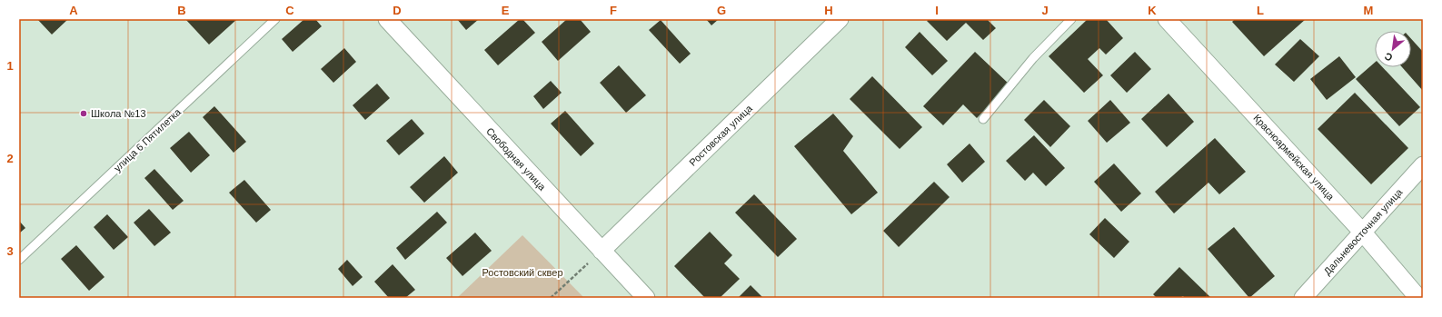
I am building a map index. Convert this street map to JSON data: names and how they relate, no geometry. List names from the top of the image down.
{
  "streets": {
    "street": [
      "Ростовская улица",
      "Красноармейская улица",
      "Свободная улица",
      "Дальневосточная улица"
    ],
    "lane": ["улица 6 Пятилетка"]
  },
  "crossings": [
    ["Ростовская улица", "Свободная улица"],
    ["Красноармейская улица", "Дальневосточная улица"]
  ],
  "parks": ["Ростовский сквер"],
  "places": ["Школа №13"],
  "north": "bottom left",
  "grid": {
    "columns": [
      "A",
      "B",
      "C",
      "D",
      "E",
      "F",
      "G",
      "H",
      "I",
      "J",
      "K",
      "L",
      "M"
    ],
    "rows": ["1", "2", "3"]
  }
}
